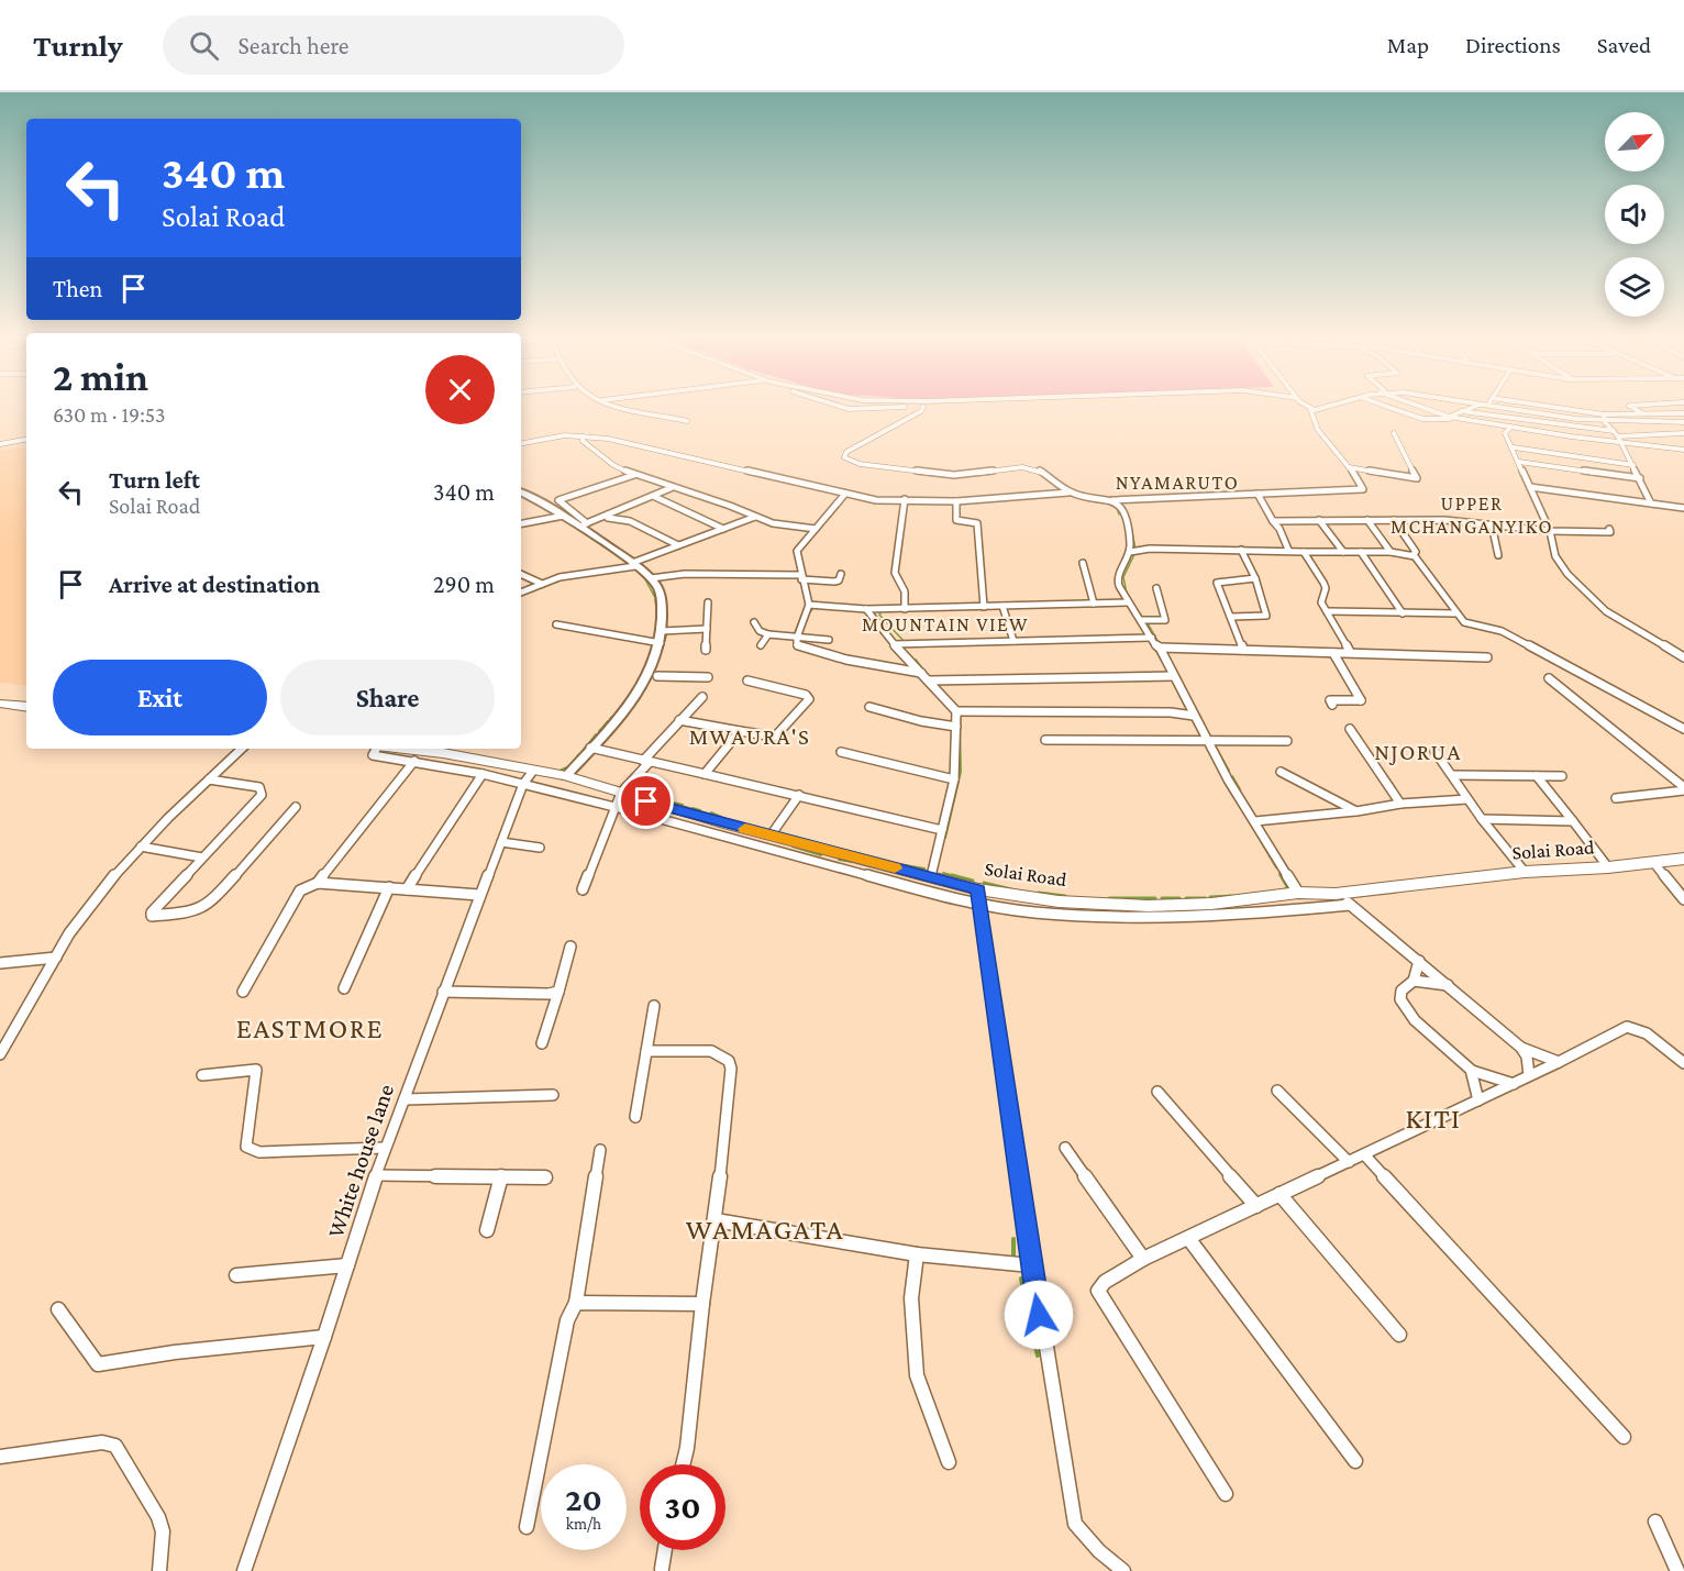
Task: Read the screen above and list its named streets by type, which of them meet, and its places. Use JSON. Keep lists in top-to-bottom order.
{
  "streets": {
    "highway": ["Solai Road"],
    "street": ["White house lane"]
  },
  "crossings": [
    ["Solai Road", "White house lane"]
  ],
  "districts": [
    "NYAMARUTO",
    "UPPER MCHANGANYIKO",
    "MOUNTAIN VIEW",
    "MWAURA'S",
    "NJORUA",
    "EASTMORE",
    "KITI",
    "WAMAGATA"
  ],
  "north": "top right",
  "page": {
    "header": "Turnly",
    "search": "Search here",
    "nav": ["Map", "Directions", "Saved"],
    "turn": ["340 m", "Solai Road"],
    "then": "Then",
    "heading": ["2 min", "630 m · 19:53"],
    "list": [
      {
        "name": "Turn left",
        "note": "Solai Road",
        "value": "340 m"
      },
      {
        "name": "Arrive at destination",
        "value": "290 m"
      }
    ],
    "buttons": ["Exit", "Share"],
    "speed": "20 km/h",
    "limit": "30"
  }
}
